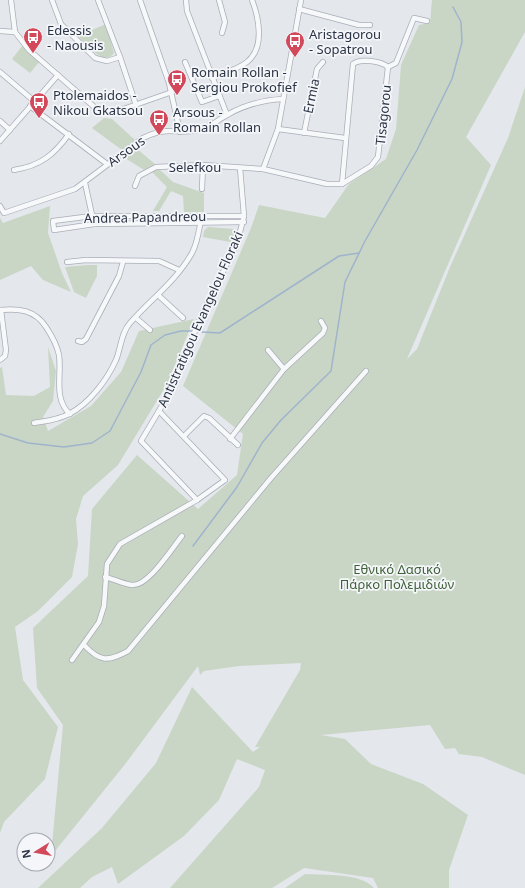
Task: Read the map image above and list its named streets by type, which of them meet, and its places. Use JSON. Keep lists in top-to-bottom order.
{
  "streets": {
    "street": [
      "Ermia",
      "Tisagorou",
      "Arsous",
      "Selefkou",
      "Andrea Papandreou",
      "Antistratigou Evangelou Floraki"
    ]
  },
  "crossings": [
    ["Selefkou", "Antistratigou Evangelou Floraki"],
    ["Andrea Papandreou", "Antistratigou Evangelou Floraki"]
  ],
  "parks": ["Εθνικό Δασικό Πάρκο Πολεμιδιών"],
  "places": {
    "bus stop": [
      "Edessis - Naousis",
      "Aristagorou - Sopatrou",
      "Romain Rollan - Sergiou Prokofief",
      "Ptolemaidos - Nikou Gkatsou",
      "Arsous - Romain Rollan"
    ]
  },
  "north": "left"
}
